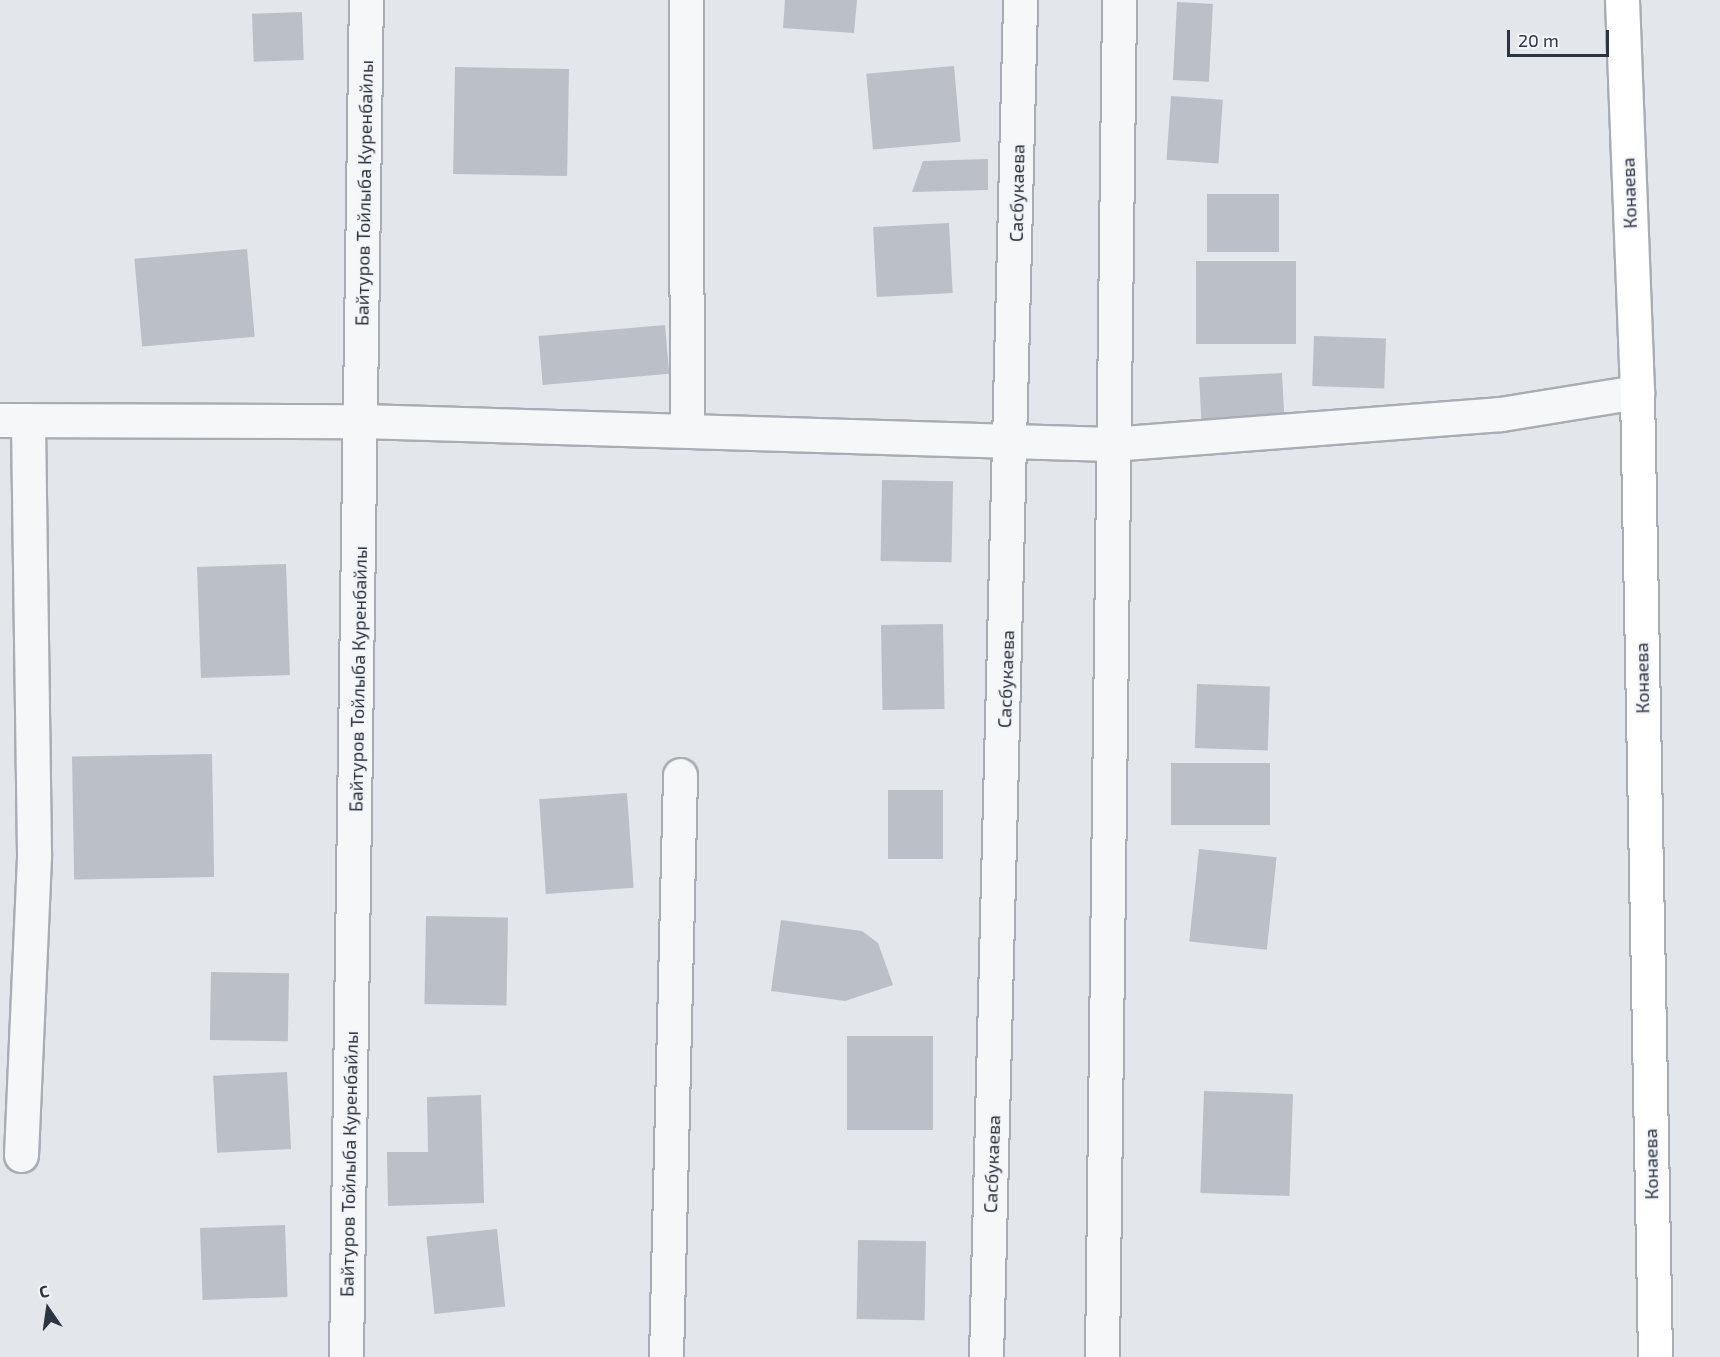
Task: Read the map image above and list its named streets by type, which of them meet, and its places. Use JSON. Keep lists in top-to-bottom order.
{
  "streets": {
    "main road": ["Конаева"],
    "street": ["Байтуров Тойлыба Куренбайлы", "Сасбукаева"]
  },
  "scale_bar": "20 m",
  "north": "top"
}
